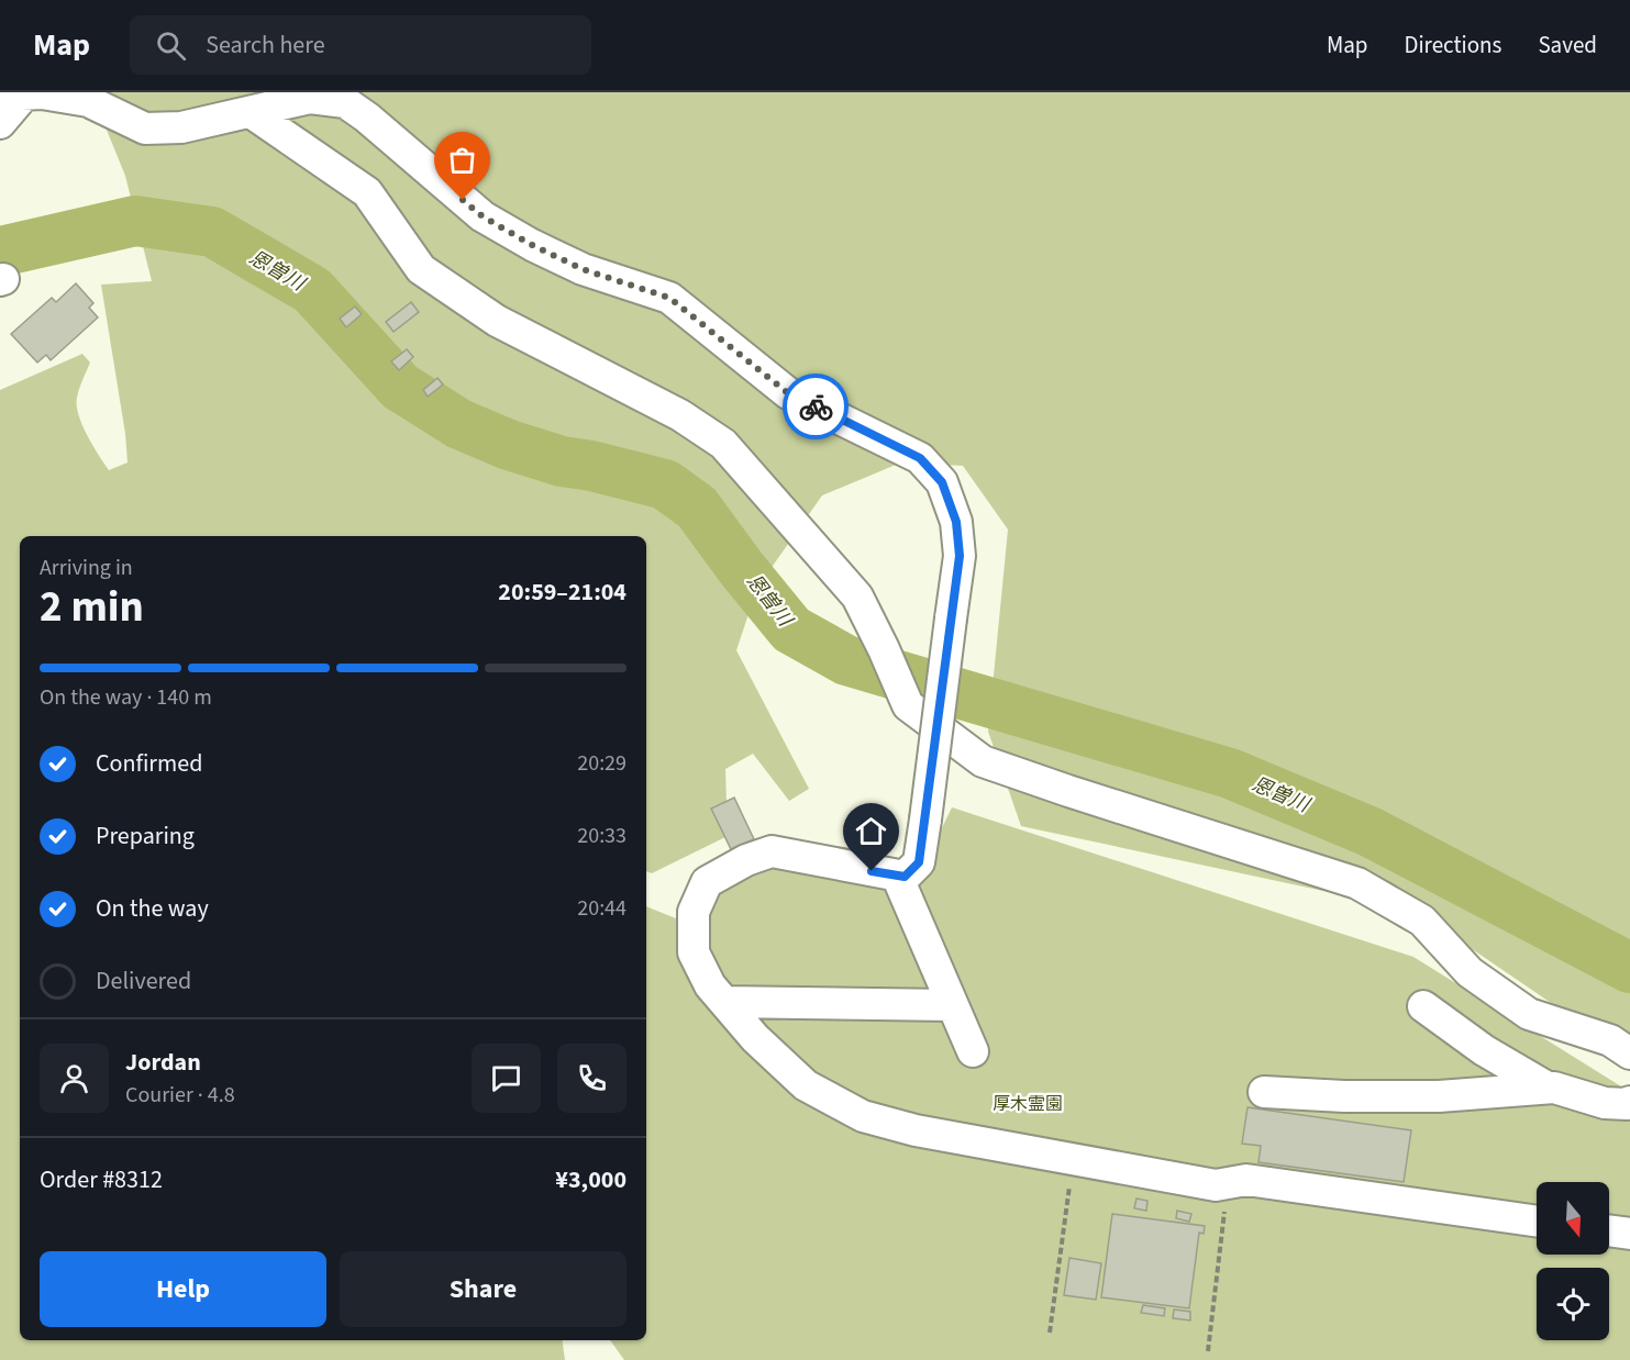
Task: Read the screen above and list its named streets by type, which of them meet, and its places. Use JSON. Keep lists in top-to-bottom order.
{
  "water": ["恩曽川"],
  "parks": ["厚木霊園"],
  "north": "bottom",
  "page": {
    "header": "Map",
    "search": "Search here",
    "nav": ["Map", "Directions", "Saved"],
    "heading": ["2 min", "Arriving in", "20:59–21:04"],
    "panel": [
      "Jordan",
      "Courier · 4.8",
      "Order #8312",
      "¥3,000"
    ],
    "bar": "On the way · 140 m",
    "list": [
      ["Confirmed", "20:29"],
      ["Preparing", "20:33"],
      ["On the way", "20:44"],
      "Delivered"
    ],
    "buttons": ["Help", "Share"]
  }
}
